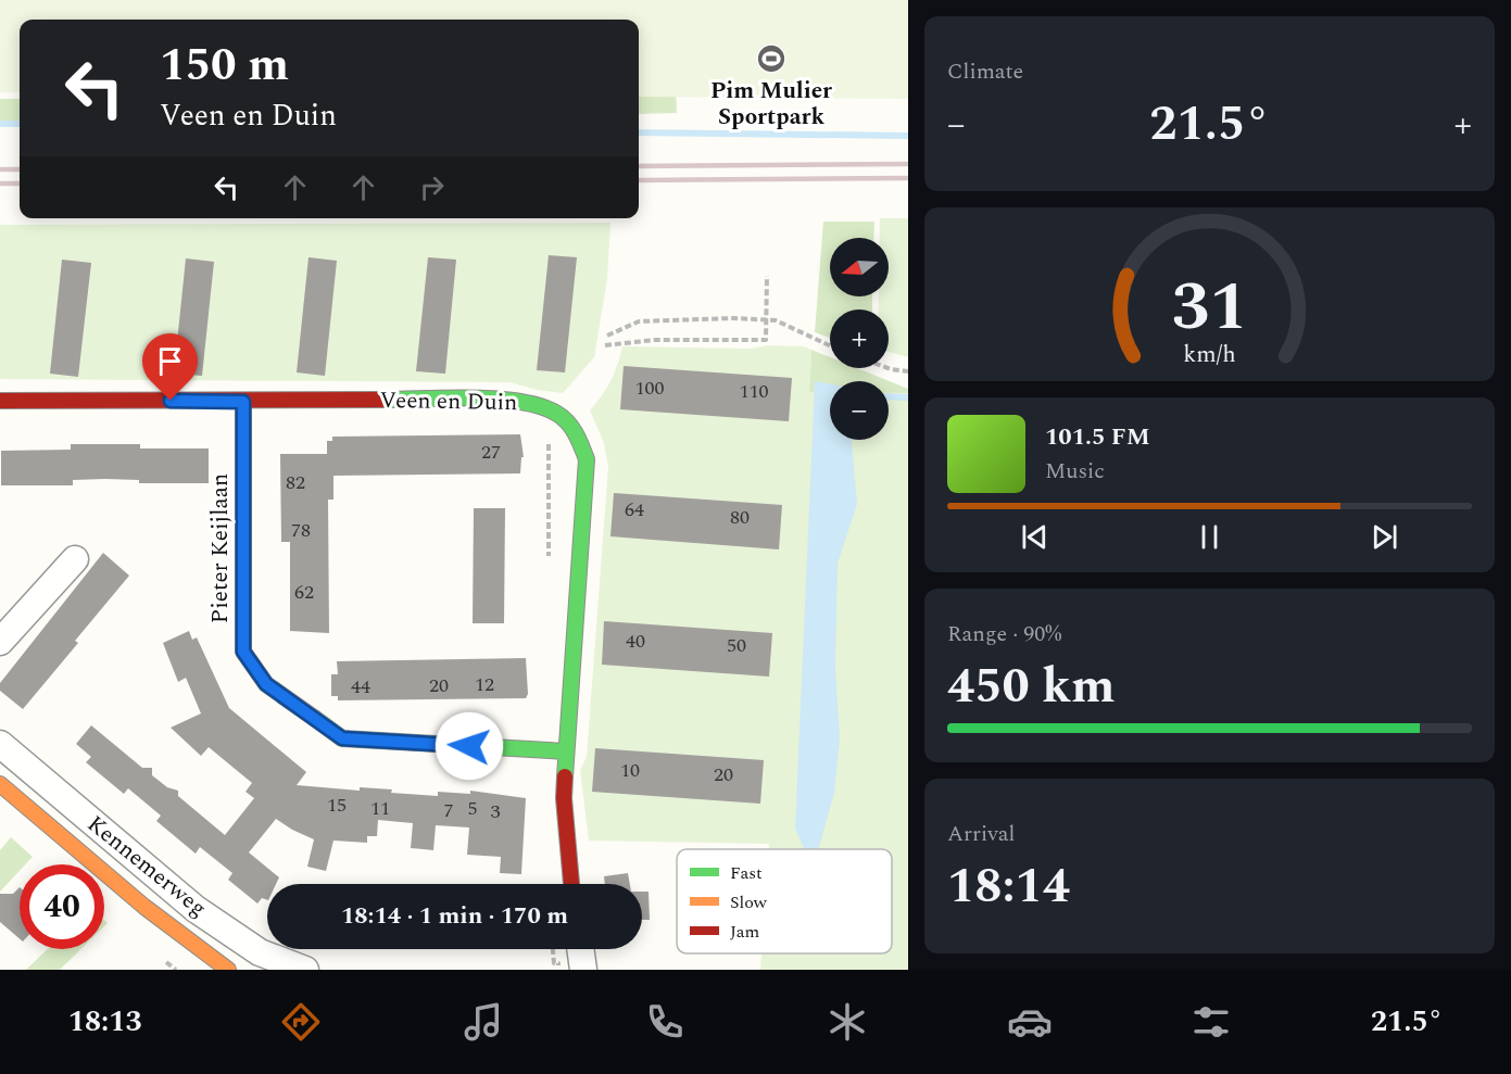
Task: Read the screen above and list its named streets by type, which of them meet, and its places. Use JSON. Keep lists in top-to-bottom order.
{
  "streets": {
    "street": ["Veen en Duin", "Pieter Keijlaan", "Kennemerweg"]
  },
  "crossings": [
    ["Veen en Duin", "Pieter Keijlaan"]
  ],
  "places": {
    "sports": ["Pim Mulier Sportpark"]
  },
  "house_numbers": [
    "100",
    "110",
    "27",
    "82",
    "64",
    "80",
    "78",
    "62",
    "40",
    "50",
    "12",
    "20",
    "44",
    "10",
    "20",
    "15",
    "11",
    "5",
    "7",
    "3"
  ],
  "legend": ["Fast", "Slow", "Jam"],
  "north": "left",
  "page": {
    "tile": [
      "Climate",
      ["Range · 90%", "450 km"],
      ["Arrival", "18:14"]
    ],
    "turn": ["150 m", "Veen en Duin"],
    "heat": ["−", "21.5°", "+"],
    "map_buttons": ["+", "−"],
    "song": ["101.5 FM", "Music"],
    "limit": "40",
    "trip": "18:14 · 1 min · 170 m",
    "tabs": ["18:13", "21.5°"],
    "gauge": ["31", "km/h"]
  }
}
